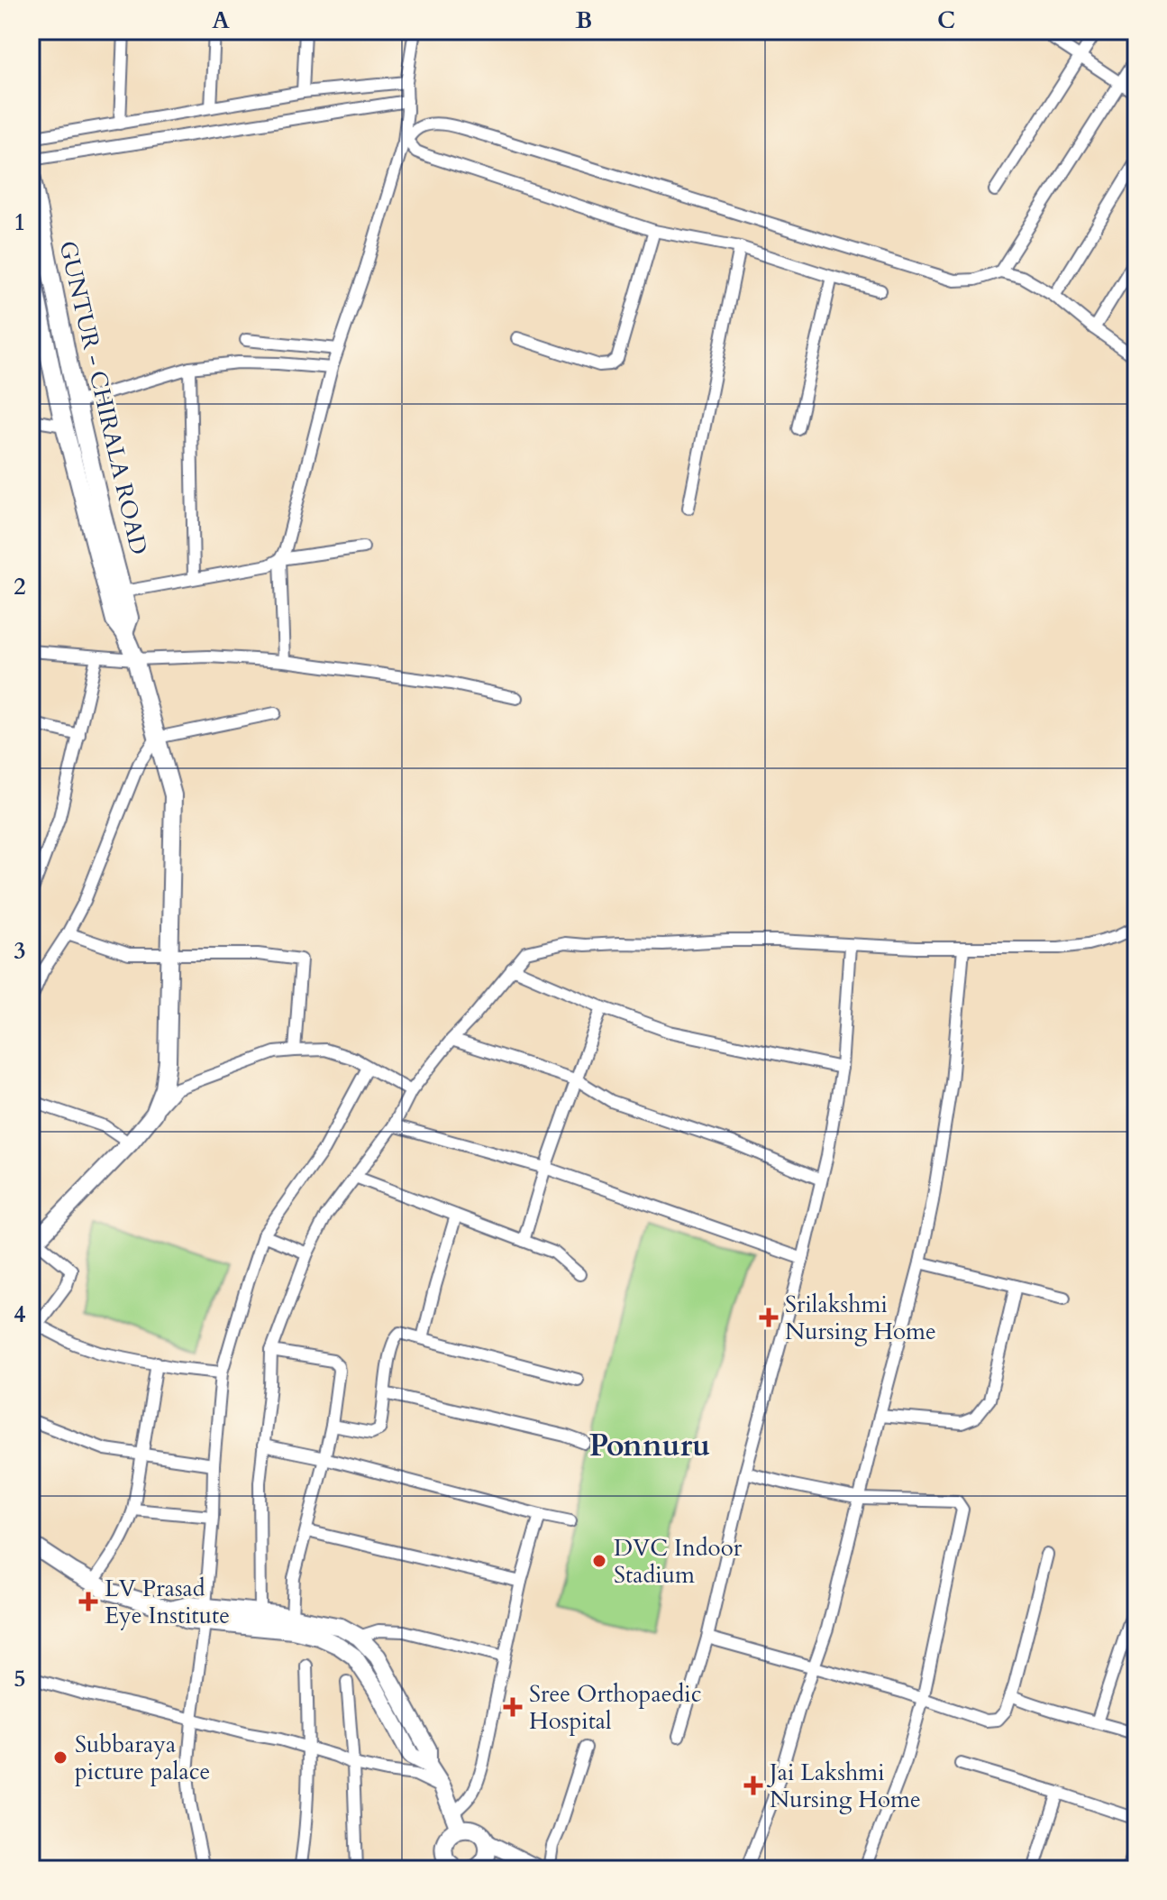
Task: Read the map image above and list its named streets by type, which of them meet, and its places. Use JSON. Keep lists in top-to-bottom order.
{
  "streets": {
    "main road": ["GUNTUR - CHIRALA ROAD"]
  },
  "districts": ["Ponnuru"],
  "places": {
    "health": [
      "Srilakshmi Nursing Home",
      "LV Prasad Eye Institute",
      "Sree Orthopaedic Hospital",
      "Jai Lakshmi Nursing Home"
    ],
    "other": ["DVC Indoor Stadium", "Subbaraya picture palace"]
  },
  "grid": {
    "columns": ["A", "B", "C"],
    "rows": [
      "1",
      "2",
      "3",
      "4",
      "5"
    ]
  }
}
